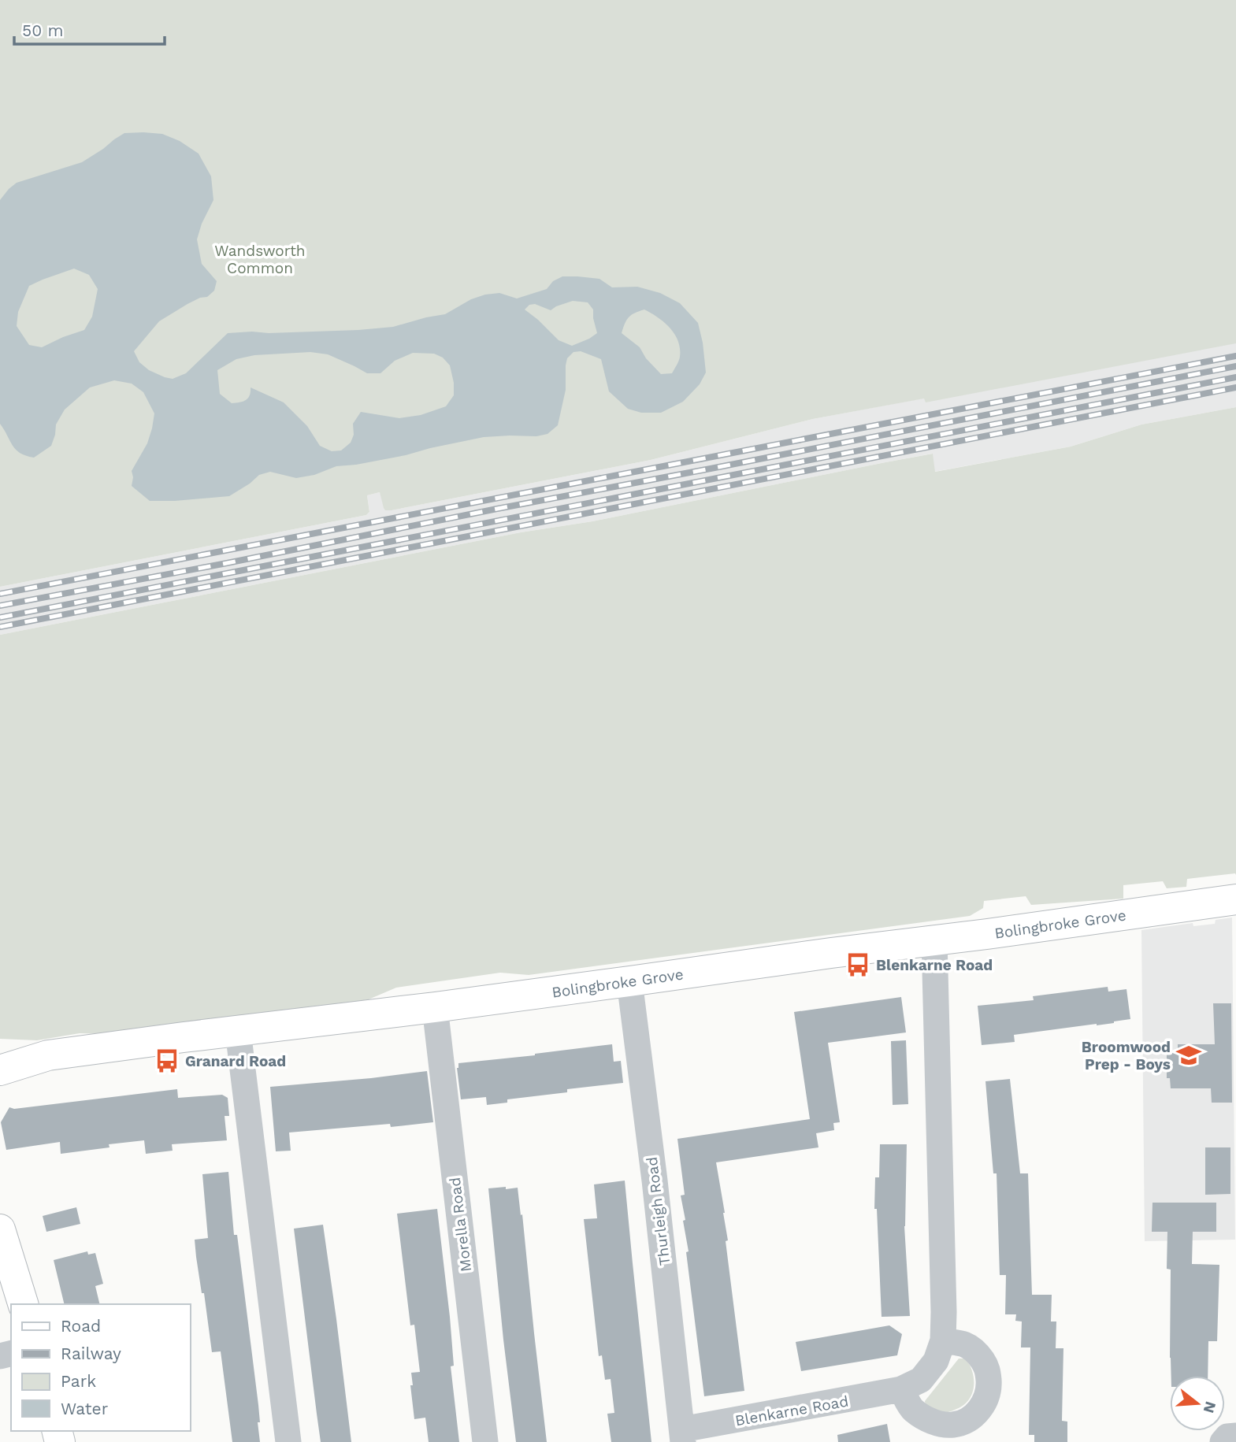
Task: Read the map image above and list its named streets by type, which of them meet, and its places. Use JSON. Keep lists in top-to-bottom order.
{
  "streets": {
    "main road": ["Bolingbroke Grove"],
    "street": ["Thurleigh Road", "Morella Road", "Blenkarne Road"]
  },
  "crossings": [
    ["Bolingbroke Grove", "Thurleigh Road"],
    ["Bolingbroke Grove", "Morella Road"],
    ["Bolingbroke Grove", "Blenkarne Road"],
    ["Thurleigh Road", "Blenkarne Road"]
  ],
  "parks": ["Wandsworth Common"],
  "places": {
    "bus stop": ["Blenkarne Road", "Granard Road"],
    "school or university": ["Broomwood Prep - Boys"]
  },
  "legend": [
    "Road",
    "Railway",
    "Park",
    "Water"
  ],
  "scale_bar": "50 m",
  "north": "right"
}
